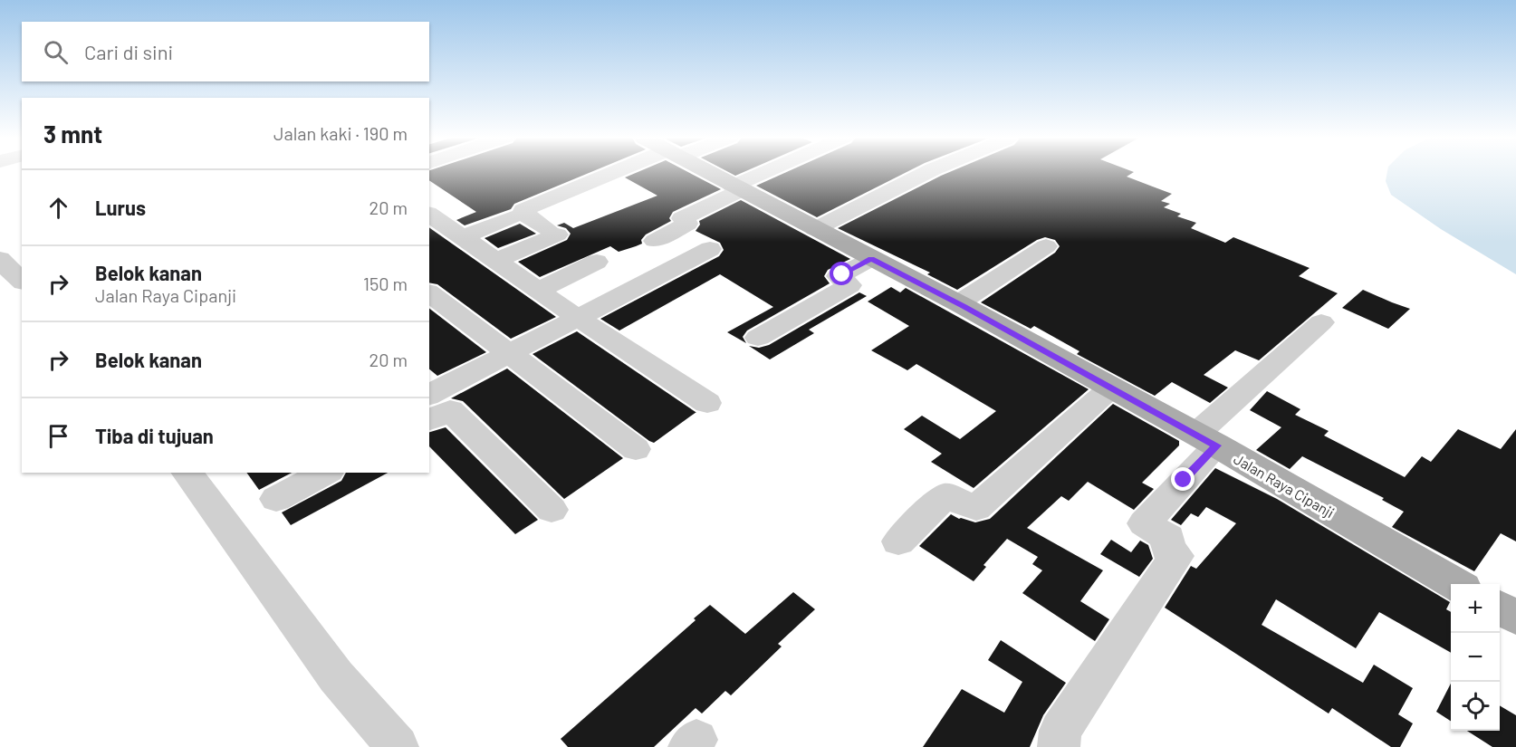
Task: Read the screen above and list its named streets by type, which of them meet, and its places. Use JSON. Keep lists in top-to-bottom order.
{
  "streets": {
    "main road": ["Jalan Raya Cipanji"]
  },
  "page": {
    "search": "Cari di sini",
    "heading": ["3 mnt", "Jalan kaki · 190 m"],
    "list": [
      ["Lurus", "20 m"],
      ["Belok kanan", "Jalan Raya Cipanji", "150 m"],
      ["Belok kanan", "20 m"],
      "Tiba di tujuan"
    ],
    "map_buttons": ["+", "−"]
  }
}
